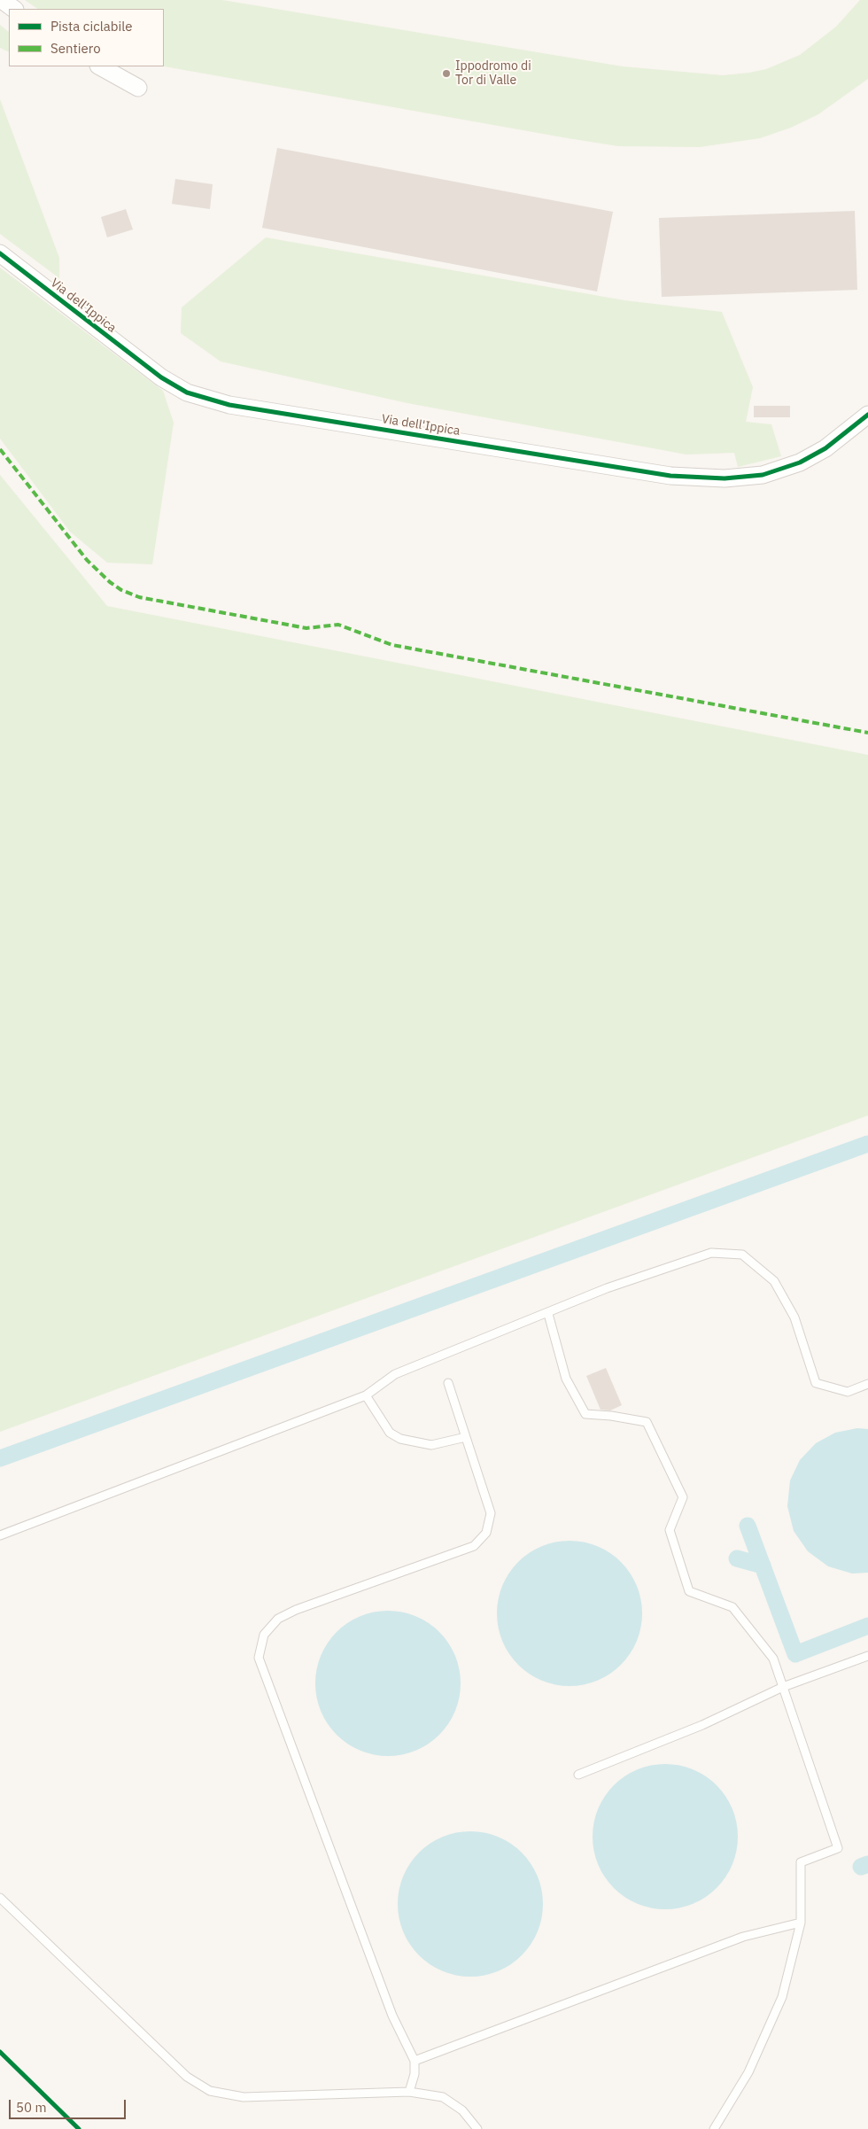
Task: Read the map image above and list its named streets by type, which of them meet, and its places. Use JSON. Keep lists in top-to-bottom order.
{
  "streets": {
    "street": ["Via dell'Ippica"]
  },
  "places": ["Ippodromo di Tor di Valle"],
  "legend": ["Pista ciclabile", "Sentiero"],
  "scale_bar": "50 m"
}
